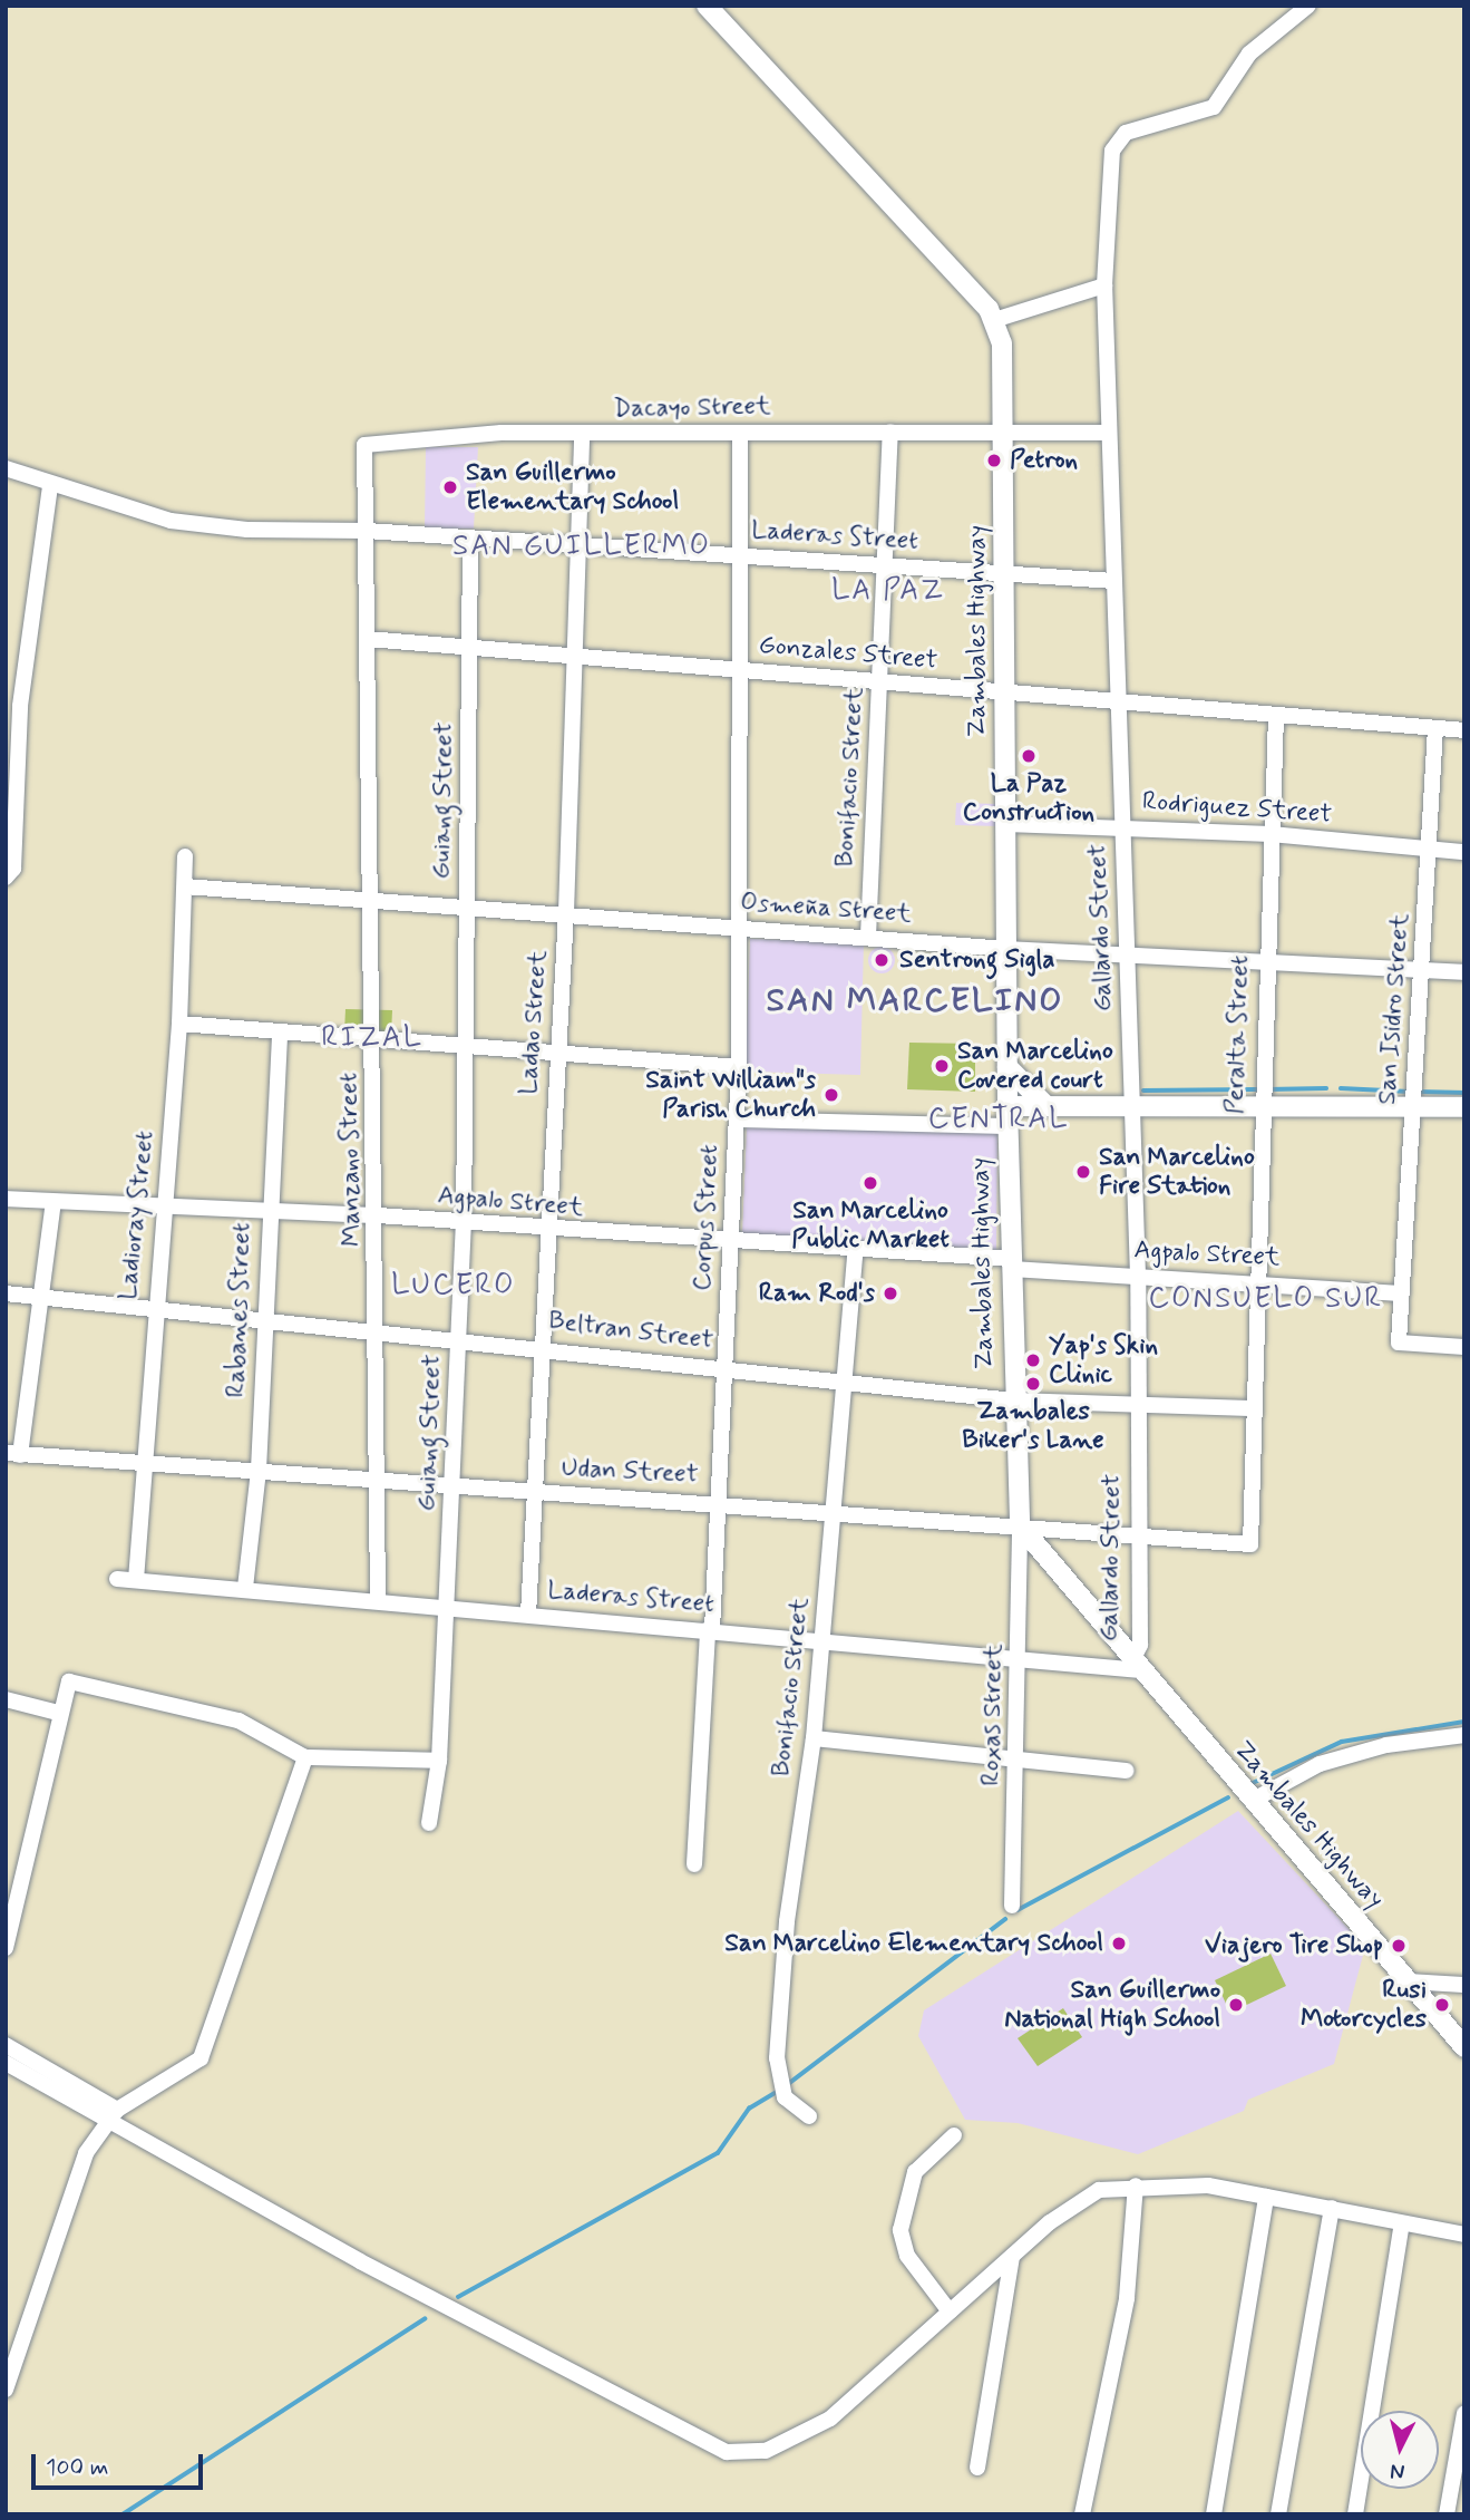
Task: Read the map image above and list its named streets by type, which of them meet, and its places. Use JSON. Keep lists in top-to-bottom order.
{
  "streets": {
    "main road": ["Zambales Highway"],
    "street": [
      "Dacayo Street",
      "Laderas Street",
      "Gonzales Street",
      "Bonifacio Street",
      "Guiang Street",
      "Rodriguez Street",
      "Osmeña Street",
      "Gallardo Street",
      "San Isidro Street",
      "Ladao Street",
      "Peralta Street",
      "Manzano Street",
      "Agpalo Street",
      "Ladioray Street",
      "Corpus Street",
      "Rabanes Street",
      "Beltran Street",
      "Udan Street",
      "Roxas Street"
    ]
  },
  "crossings": [
    ["Dacayo Street", "Laderas Street"],
    ["Dacayo Street", "Zambales Highway"],
    ["Dacayo Street", "Bonifacio Street"],
    ["Dacayo Street", "Gallardo Street"],
    ["Dacayo Street", "Ladao Street"],
    ["Dacayo Street", "Manzano Street"],
    ["Dacayo Street", "Corpus Street"],
    ["Laderas Street", "Zambales Highway"],
    ["Laderas Street", "Bonifacio Street"],
    ["Laderas Street", "Guiang Street"],
    ["Laderas Street", "Gallardo Street"],
    ["Laderas Street", "Ladao Street"],
    ["Laderas Street", "Manzano Street"],
    ["Laderas Street", "Ladioray Street"],
    ["Laderas Street", "Corpus Street"],
    ["Laderas Street", "Rabanes Street"],
    ["Laderas Street", "Roxas Street"],
    ["Zambales Highway", "Gonzales Street"],
    ["Zambales Highway", "Rodriguez Street"],
    ["Zambales Highway", "Osmeña Street"],
    ["Zambales Highway", "Gallardo Street"],
    ["Zambales Highway", "Agpalo Street"],
    ["Zambales Highway", "Beltran Street"],
    ["Zambales Highway", "Udan Street"],
    ["Zambales Highway", "Roxas Street"],
    ["Gonzales Street", "Bonifacio Street"],
    ["Gonzales Street", "Guiang Street"],
    ["Gonzales Street", "Gallardo Street"],
    ["Gonzales Street", "San Isidro Street"],
    ["Gonzales Street", "Ladao Street"],
    ["Gonzales Street", "Peralta Street"],
    ["Gonzales Street", "Manzano Street"],
    ["Gonzales Street", "Corpus Street"],
    ["Bonifacio Street", "Osmeña Street"],
    ["Bonifacio Street", "Agpalo Street"],
    ["Bonifacio Street", "Beltran Street"],
    ["Bonifacio Street", "Udan Street"],
    ["Guiang Street", "Osmeña Street"],
    ["Guiang Street", "Agpalo Street"],
    ["Guiang Street", "Beltran Street"],
    ["Guiang Street", "Udan Street"],
    ["Rodriguez Street", "Gallardo Street"],
    ["Rodriguez Street", "San Isidro Street"],
    ["Rodriguez Street", "Peralta Street"],
    ["Osmeña Street", "Gallardo Street"],
    ["Osmeña Street", "San Isidro Street"],
    ["Osmeña Street", "Ladao Street"],
    ["Osmeña Street", "Peralta Street"],
    ["Osmeña Street", "Manzano Street"],
    ["Osmeña Street", "Ladioray Street"],
    ["Osmeña Street", "Corpus Street"],
    ["Gallardo Street", "Agpalo Street"],
    ["Gallardo Street", "Beltran Street"],
    ["Gallardo Street", "Udan Street"],
    ["San Isidro Street", "Agpalo Street"],
    ["Ladao Street", "Agpalo Street"],
    ["Ladao Street", "Beltran Street"],
    ["Ladao Street", "Udan Street"],
    ["Peralta Street", "Agpalo Street"],
    ["Peralta Street", "Beltran Street"],
    ["Peralta Street", "Udan Street"],
    ["Manzano Street", "Agpalo Street"],
    ["Manzano Street", "Beltran Street"],
    ["Manzano Street", "Udan Street"],
    ["Agpalo Street", "Ladioray Street"],
    ["Agpalo Street", "Corpus Street"],
    ["Agpalo Street", "Rabanes Street"],
    ["Ladioray Street", "Beltran Street"],
    ["Ladioray Street", "Udan Street"],
    ["Corpus Street", "Beltran Street"],
    ["Corpus Street", "Udan Street"],
    ["Rabanes Street", "Beltran Street"],
    ["Rabanes Street", "Udan Street"],
    ["Udan Street", "Roxas Street"]
  ],
  "districts": [
    "SAN GUILLERMO",
    "LA PAZ",
    "SAN MARCELINO",
    "RIZAL",
    "CENTRAL",
    "LUCERO",
    "CONSUELO SUR"
  ],
  "places": [
    "Petron",
    "San Guillermo Elementary School",
    "La Paz Construction",
    "Sentrong Sigla",
    "San Marcelino Covered court",
    "Saint William\"s Parish Church",
    "San Marcelino Fire Station",
    "San Marcelino Public Market",
    "Ram Rod's",
    "Yap's Skin Clinic",
    "Zambales Biker's Lane",
    "San Marcelino Elementary School",
    "Viajero Tire Shop",
    "San Guillermo National High School",
    "Rusi Motorcycles"
  ],
  "scale_bar": "100 m",
  "north": "bottom"
}
